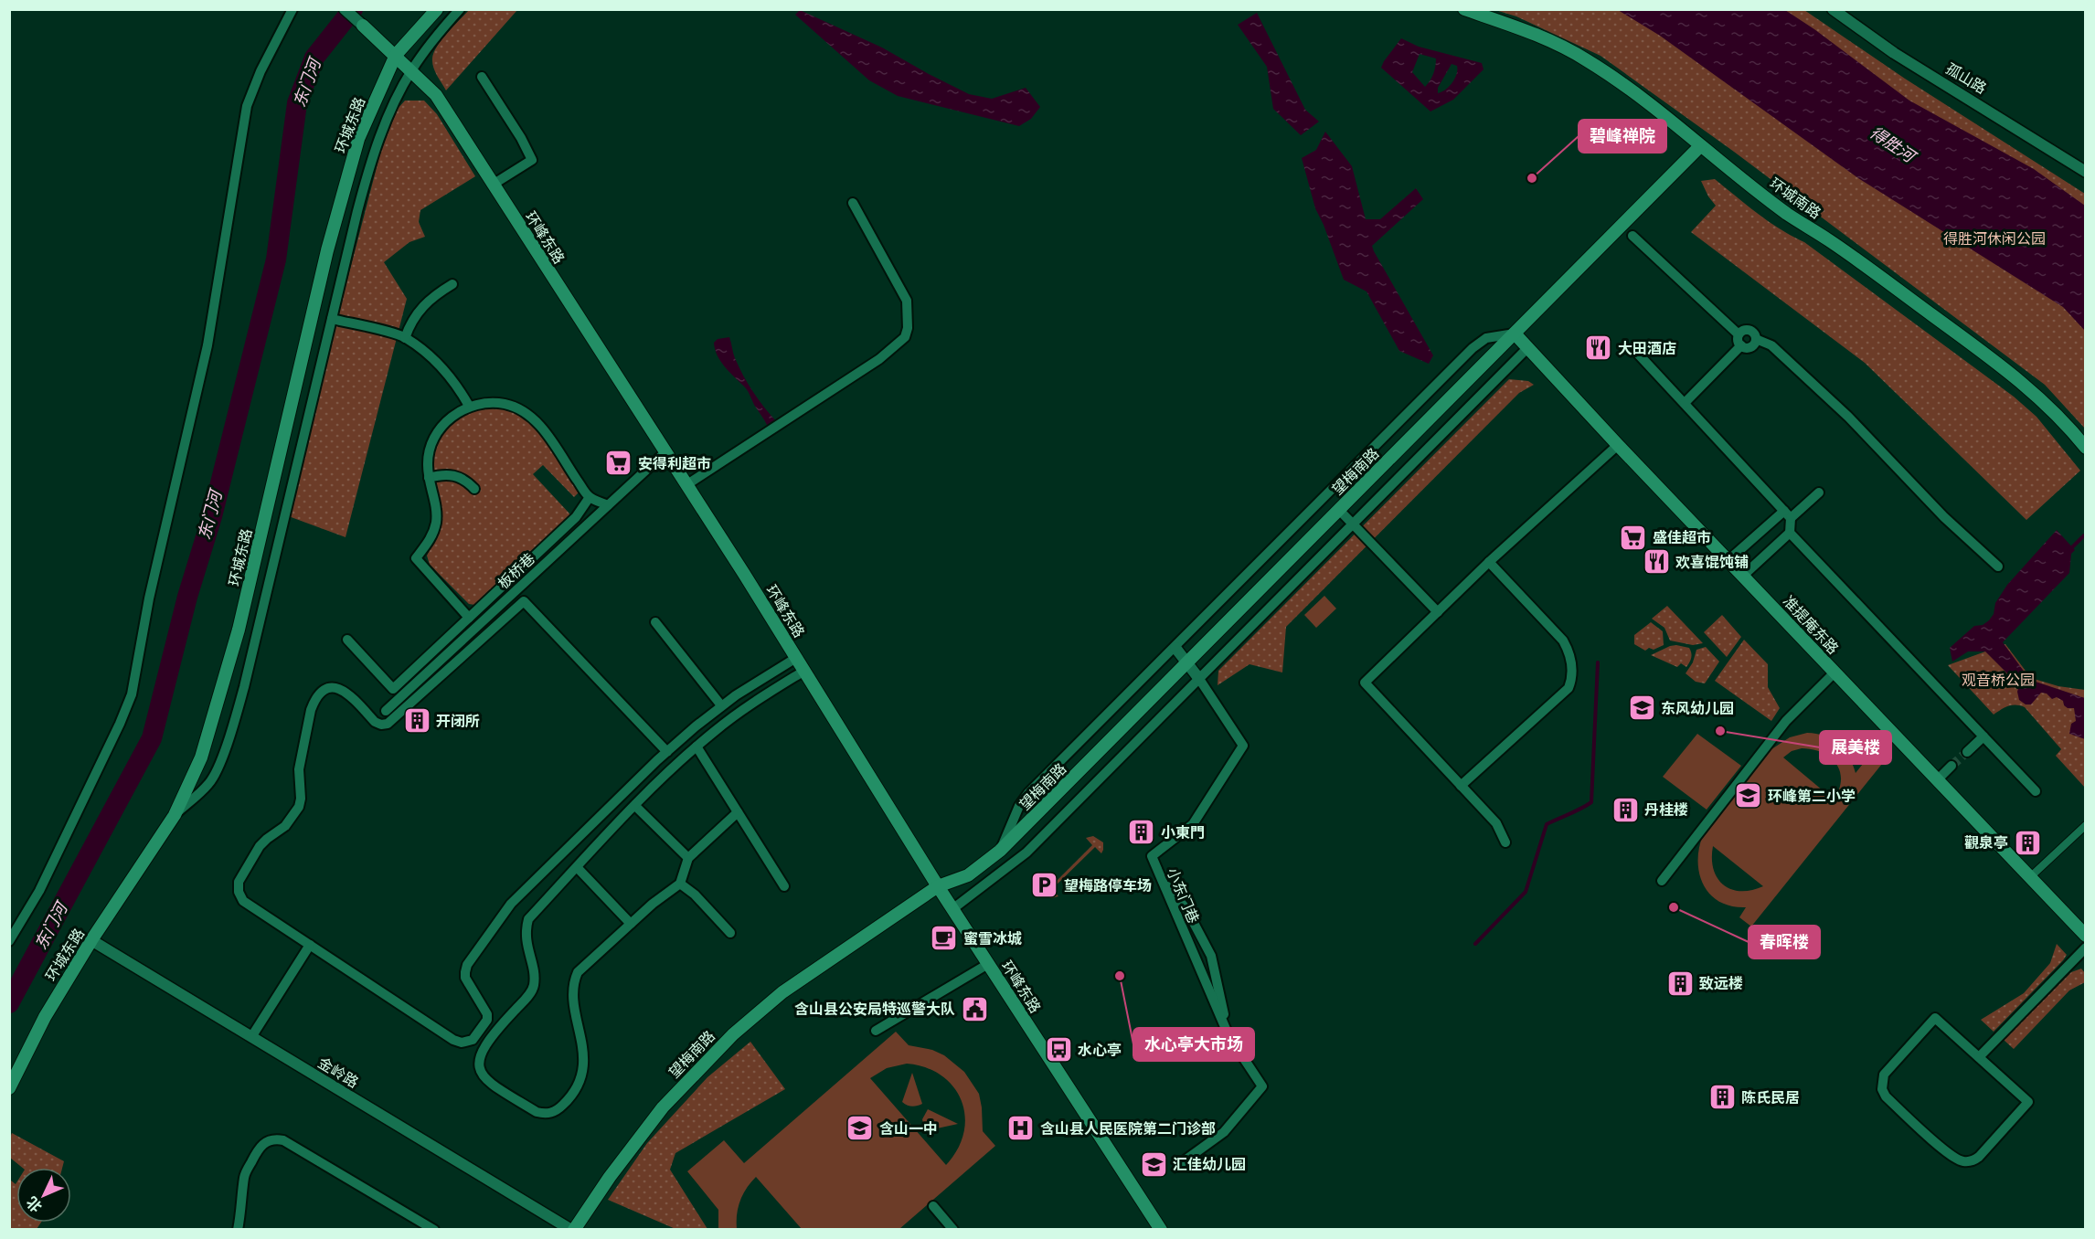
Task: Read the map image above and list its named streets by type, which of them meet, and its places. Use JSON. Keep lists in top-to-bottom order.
{
  "streets": {
    "main road": [
      "环城东路",
      "环城南路",
      "环峰东路",
      "望梅南路",
      "准提庵东路"
    ],
    "street": [
      "孤山路",
      "板桥巷",
      "小东门巷",
      "金岭路"
    ]
  },
  "crossings": [
    ["环城东路", "环峰东路"],
    ["环城东路", "金岭路"],
    ["环城南路", "望梅南路"],
    ["环峰东路", "望梅南路"],
    ["环峰东路", "板桥巷"],
    ["望梅南路", "准提庵东路"],
    ["望梅南路", "金岭路"]
  ],
  "water": ["东门河", "得胜河"],
  "parks": ["得胜河休闲公园", "观音桥公园"],
  "places": {
    "other": [
      "碧峰禅院",
      "展美楼",
      "春晖楼",
      "水心亭大市场"
    ],
    "restaurant": ["大田酒店", "欢喜馄饨铺"],
    "supermarket": ["安得利超市", "盛佳超市"],
    "school or university": [
      "东风幼儿园",
      "环峰第二小学",
      "含山一中",
      "汇佳幼儿园"
    ],
    "building": [
      "开闭所",
      "丹桂楼",
      "小東門",
      "觀泉亭",
      "致远楼",
      "陈氏民居"
    ],
    "parking": ["望梅路停车场"],
    "cafe": ["蜜雪冰城"],
    "public building": ["含山县公安局特巡警大队"],
    "bus stop": ["水心亭"],
    "hospital": ["含山县人民医院第二门诊部"]
  },
  "north": "bottom left"
}
